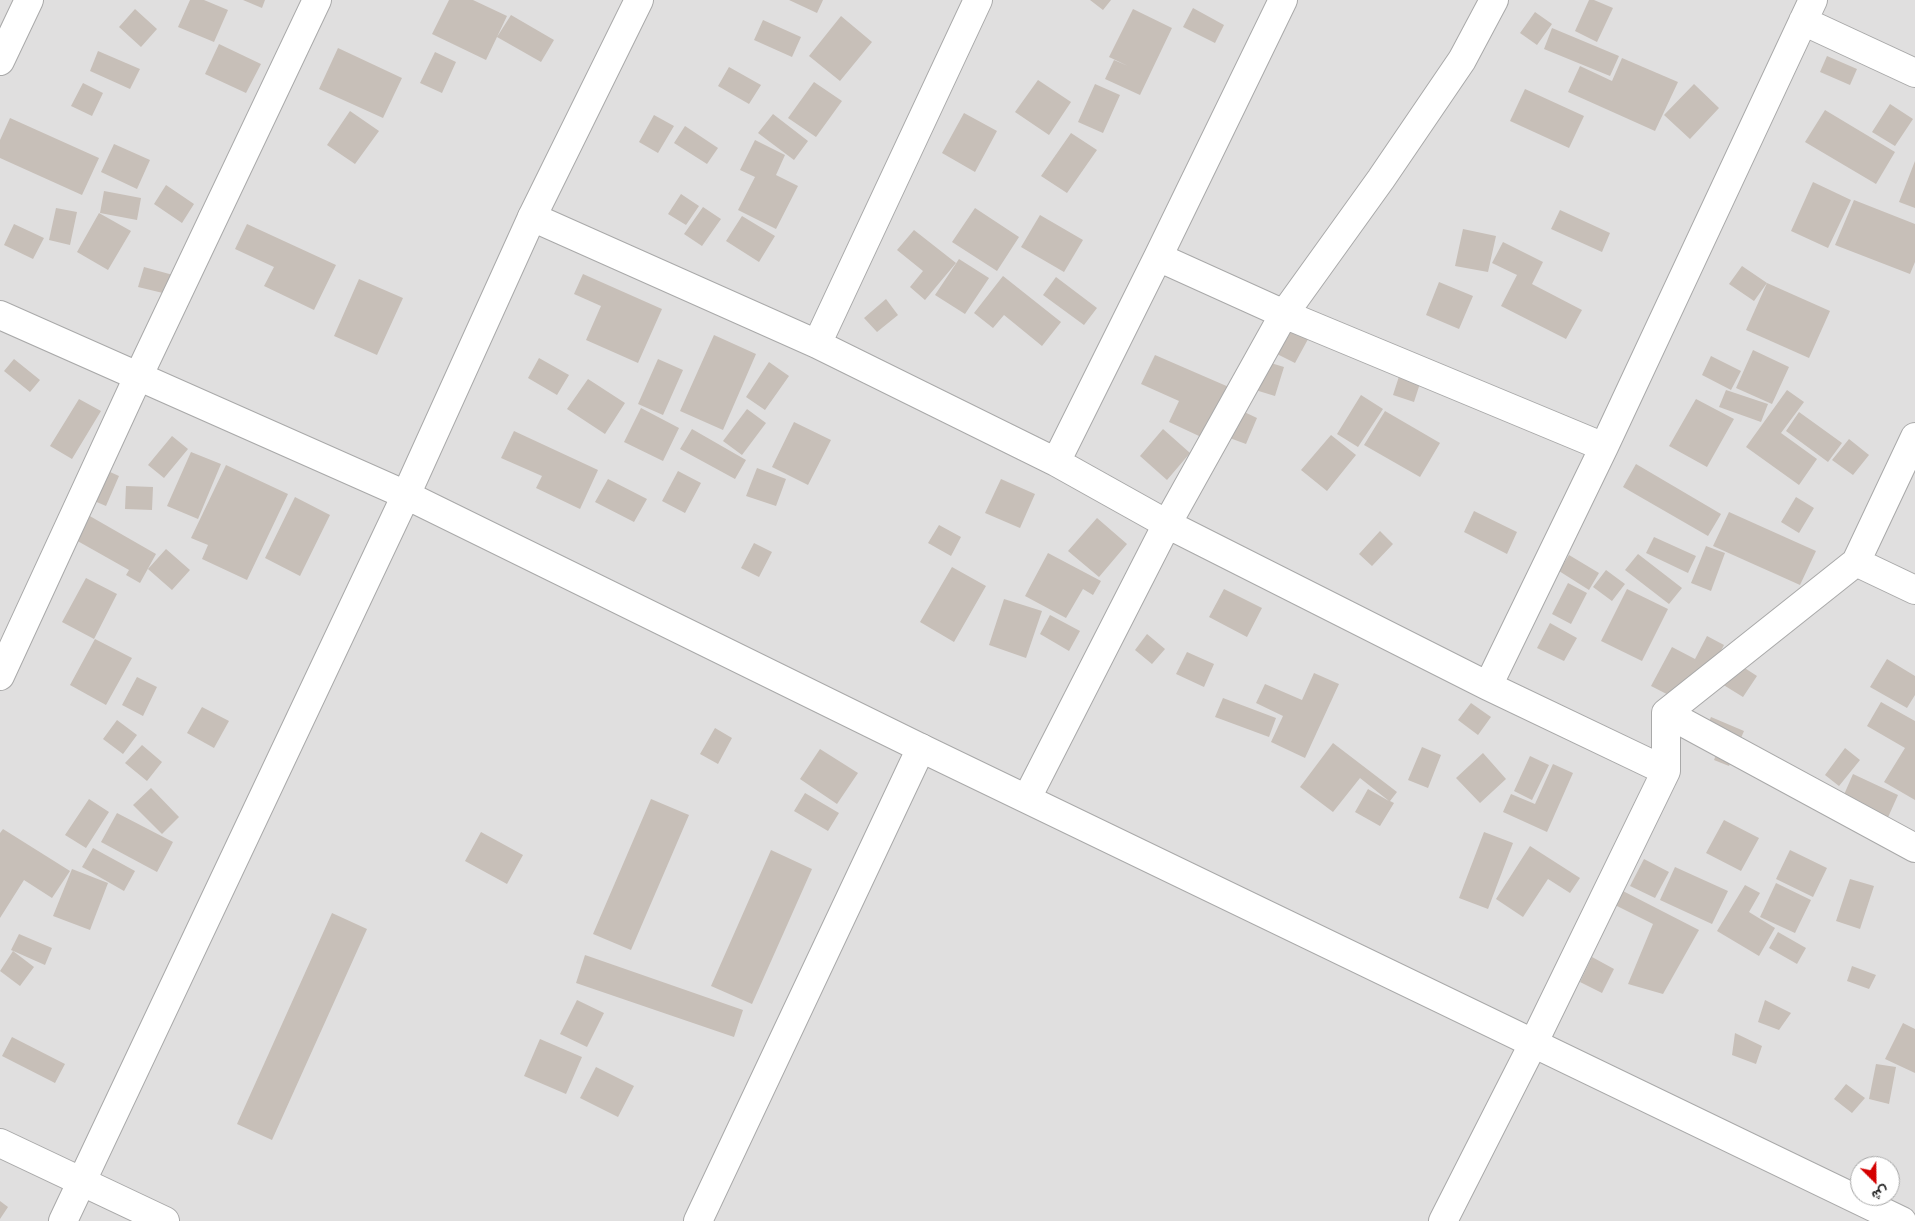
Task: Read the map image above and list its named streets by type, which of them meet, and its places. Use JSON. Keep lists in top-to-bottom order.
{
  "north": "bottom right"
}
